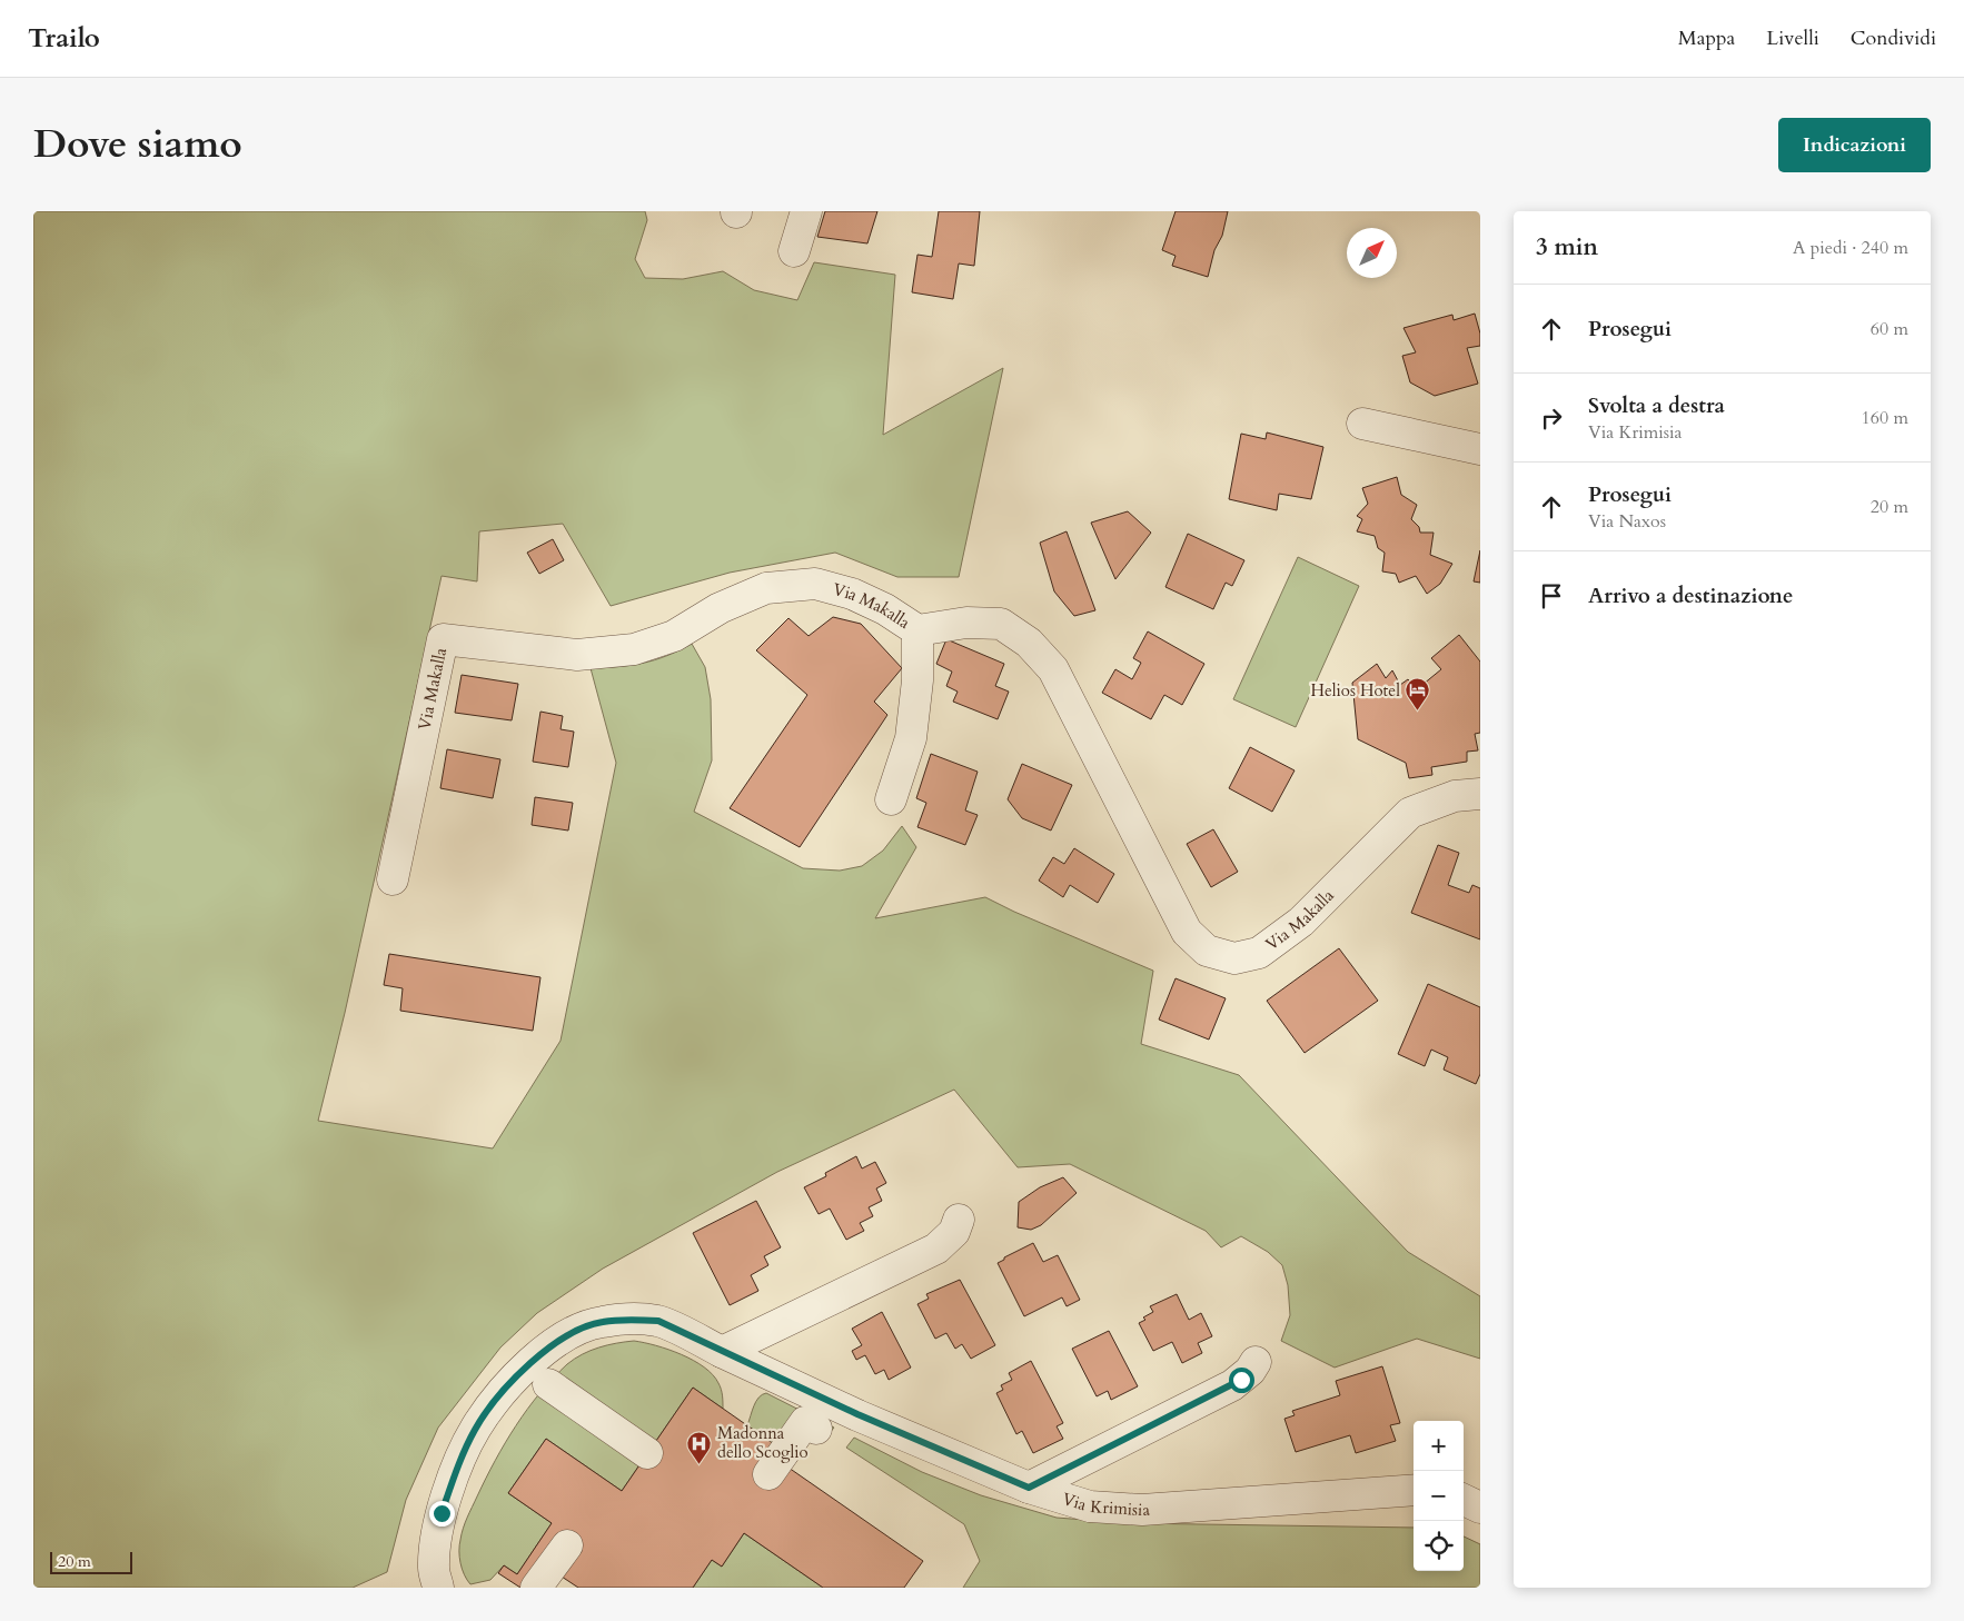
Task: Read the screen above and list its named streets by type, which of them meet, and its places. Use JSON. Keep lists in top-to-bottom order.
{
  "streets": {
    "street": ["Via Makalla", "Via Krimisia"]
  },
  "places": {
    "hotel": ["Helios Hotel"],
    "hospital": ["Madonna dello Scoglio"]
  },
  "scale_bar": "20 m",
  "north": "top right",
  "page": {
    "header": "Trailo",
    "nav": ["Mappa", "Livelli", "Condividi"],
    "title": "Dove siamo",
    "buttons": "Indicazioni",
    "heading": ["3 min", "A piedi · 240 m"],
    "list": [
      ["Prosegui", "60 m"],
      ["Svolta a destra", "Via Krimisia", "160 m"],
      ["Prosegui", "Via Naxos", "20 m"],
      "Arrivo a destinazione"
    ],
    "map_buttons": ["+", "−"],
    "scale": "20 m"
  }
}
